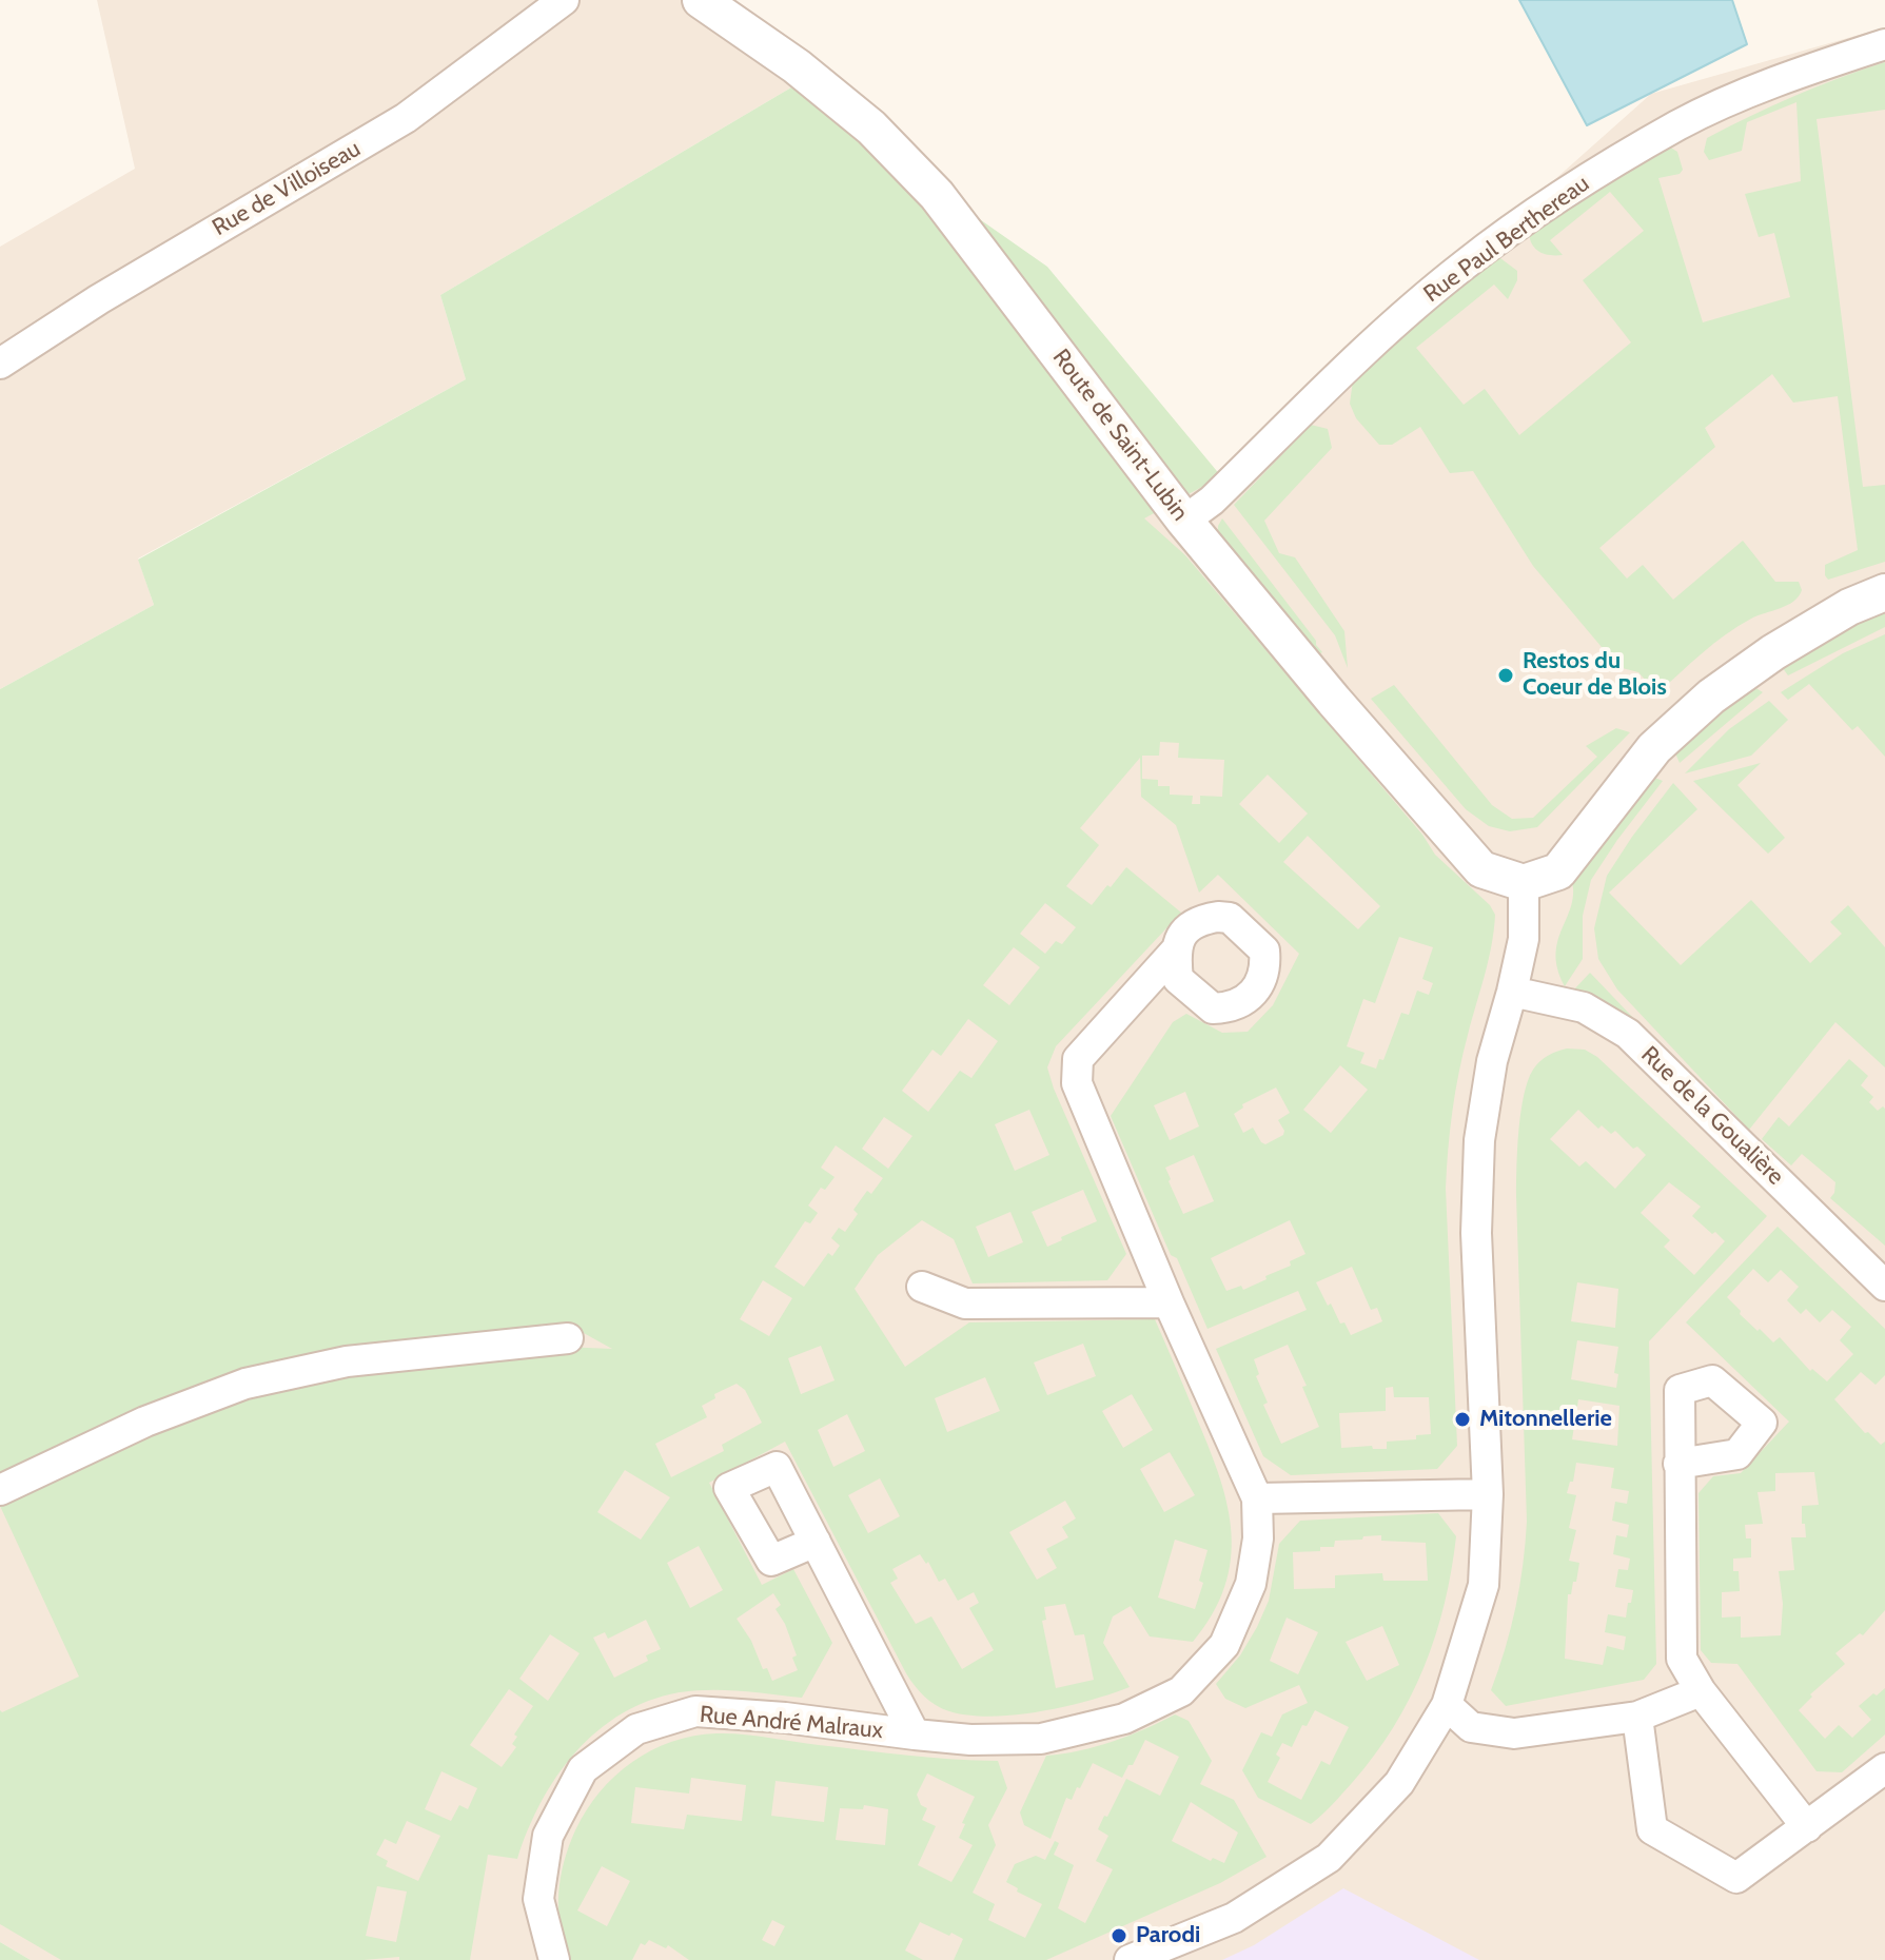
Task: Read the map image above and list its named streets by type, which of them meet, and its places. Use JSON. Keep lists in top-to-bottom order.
{
  "streets": {
    "street": [
      "Rue de Villoiseau",
      "Rue Paul Berthereau",
      "Route de Saint-Lubin",
      "Rue de la Goualière",
      "Rue André Malraux"
    ]
  },
  "crossings": [
    ["Rue Paul Berthereau", "Route de Saint-Lubin"]
  ],
  "places": ["Restos du Coeur de Blois", "Mitonnellerie", "Parodi"]
}
